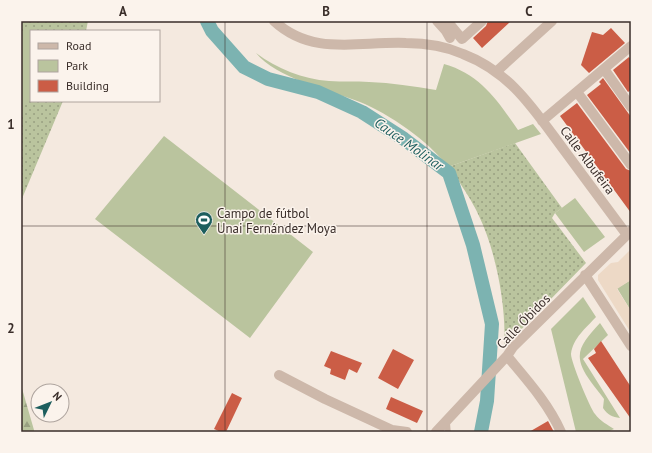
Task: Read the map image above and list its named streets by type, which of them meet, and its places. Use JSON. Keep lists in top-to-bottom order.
{
  "streets": {
    "street": ["Calle Albufeira", "Calle Óbidos"]
  },
  "crossings": [
    ["Calle Albufeira", "Calle Óbidos"]
  ],
  "water": ["Cauce Molinar"],
  "places": {
    "sports": ["Campo de fútbol Unai Fernández Moya"]
  },
  "legend": ["Road", "Park", "Building"],
  "north": "top right",
  "grid": {
    "columns": ["A", "B", "C"],
    "rows": ["1", "2"]
  }
}
